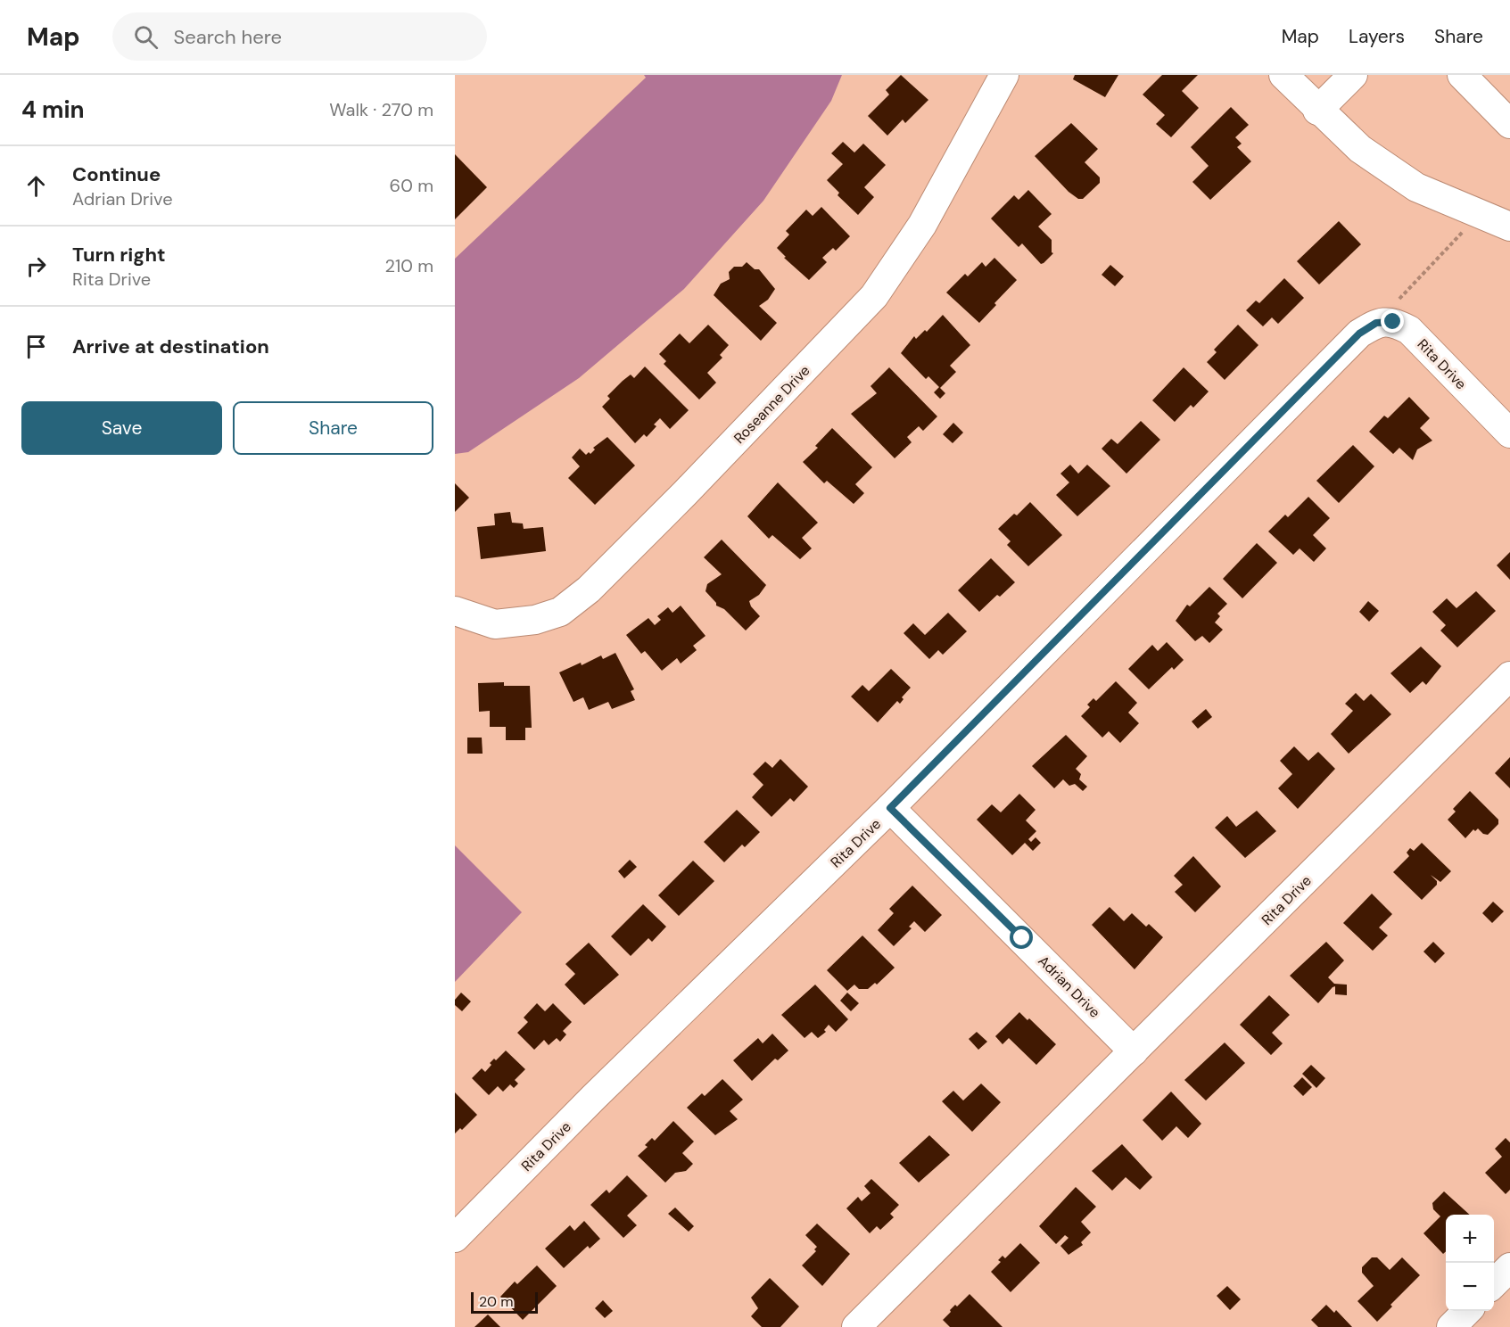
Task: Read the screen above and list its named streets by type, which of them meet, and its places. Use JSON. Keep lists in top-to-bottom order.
{
  "streets": {
    "street": ["Rita Drive", "Roseanne Drive", "Adrian Drive"]
  },
  "crossings": [
    ["Rita Drive", "Adrian Drive"]
  ],
  "scale_bar": "20 m",
  "page": {
    "header": "Map",
    "search": "Search here",
    "nav": ["Map", "Layers", "Share"],
    "heading": ["4 min", "Walk · 270 m"],
    "list": [
      ["Continue", "Adrian Drive", "60 m"],
      ["Turn right", "Rita Drive", "210 m"],
      "Arrive at destination"
    ],
    "buttons": ["Save", "Share"],
    "map_buttons": ["+", "−"],
    "scale": "20 m"
  }
}
